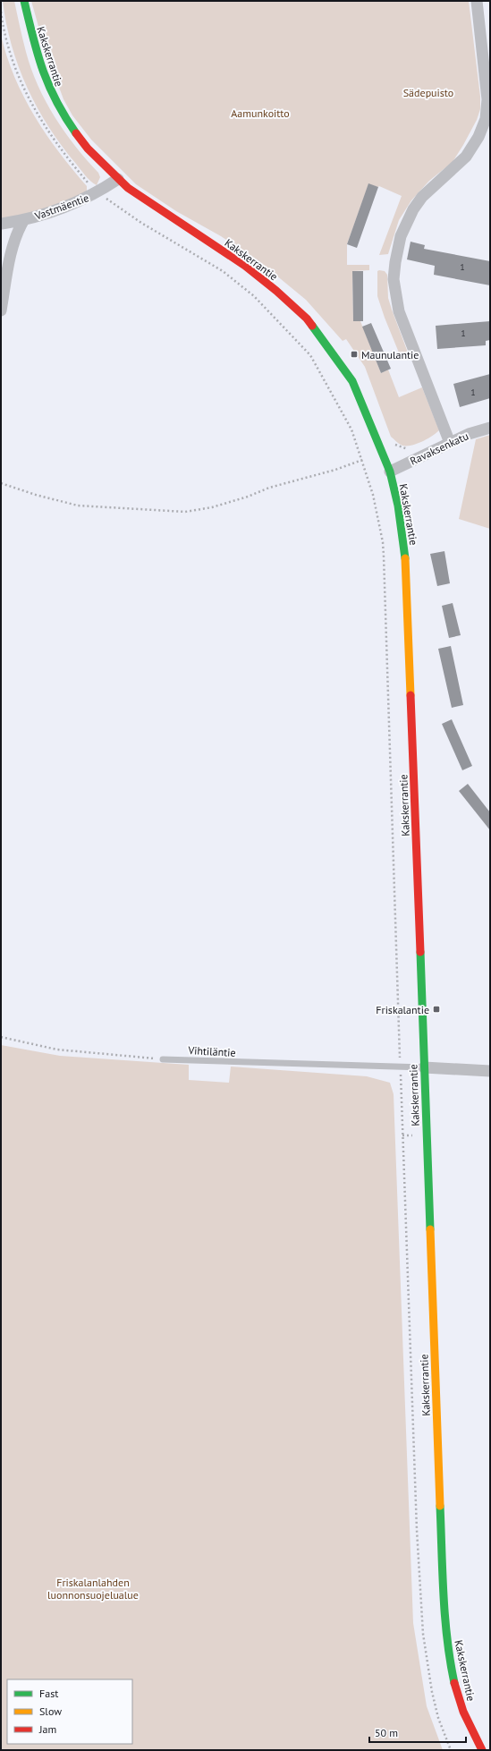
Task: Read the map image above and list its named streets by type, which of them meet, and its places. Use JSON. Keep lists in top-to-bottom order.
{
  "streets": {
    "main road": ["Kakskerrantie"],
    "street": ["Vastmäentie", "Ravaksenkatu"],
    "lane": ["Vihtiläntie"]
  },
  "crossings": [
    ["Kakskerrantie", "Vastmäentie"],
    ["Kakskerrantie", "Ravaksenkatu"],
    ["Kakskerrantie", "Vihtiläntie"]
  ],
  "parks": ["Sädepuisto", "Aamunkoitto", "Friskalanlahden luonnonsuojelualue"],
  "places": {
    "transit": ["Maunulantie", "Friskalantie"]
  },
  "house_numbers": ["1", "1", "1"],
  "legend": ["Fast", "Slow", "Jam"],
  "scale_bar": "50 m"
}
